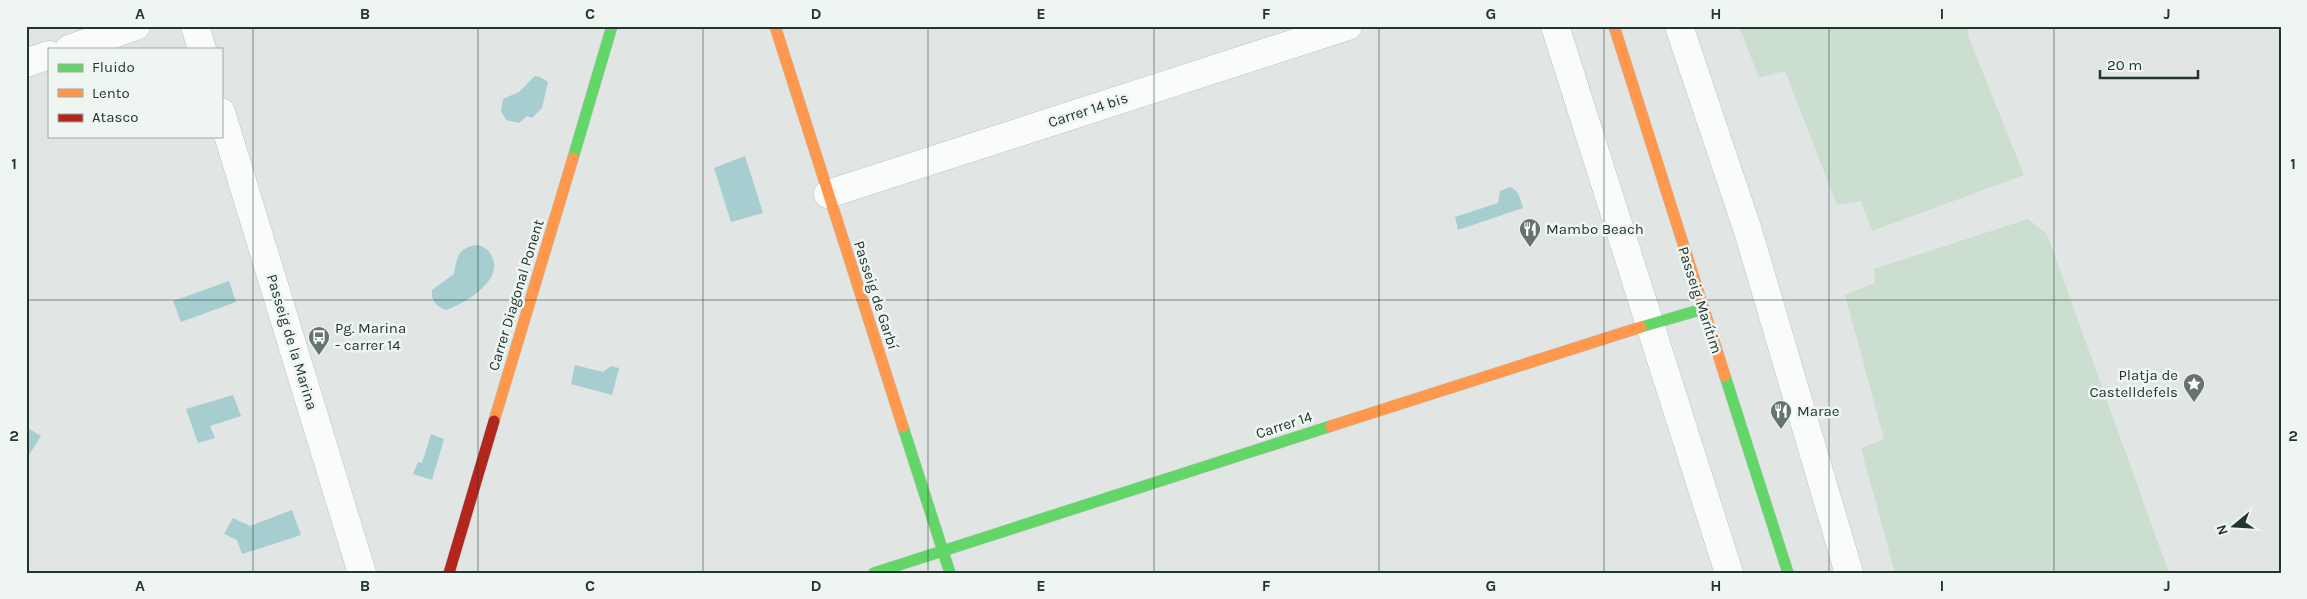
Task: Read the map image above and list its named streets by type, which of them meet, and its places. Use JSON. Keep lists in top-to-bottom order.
{
  "streets": {
    "street": [
      "Carrer 14 bis",
      "Carrer Diagonal Ponent",
      "Passeig de Garbí",
      "Passeig Marítim",
      "Passeig de la Marina",
      "Carrer 14"
    ]
  },
  "crossings": [
    ["Carrer 14 bis", "Passeig de Garbí"],
    ["Passeig de Garbí", "Carrer 14"],
    ["Passeig Marítim", "Carrer 14"]
  ],
  "places": {
    "restaurant": ["Mambo Beach", "Marae"],
    "bus stop": ["Pg. Marina - carrer 14"],
    "place": ["Platja de Castelldefels"]
  },
  "legend": ["Fluido", "Lento", "Atasco"],
  "scale_bar": "20 m",
  "north": "left",
  "grid": {
    "columns": [
      "A",
      "B",
      "C",
      "D",
      "E",
      "F",
      "G",
      "H",
      "I",
      "J"
    ],
    "rows": ["1", "2"]
  }
}
